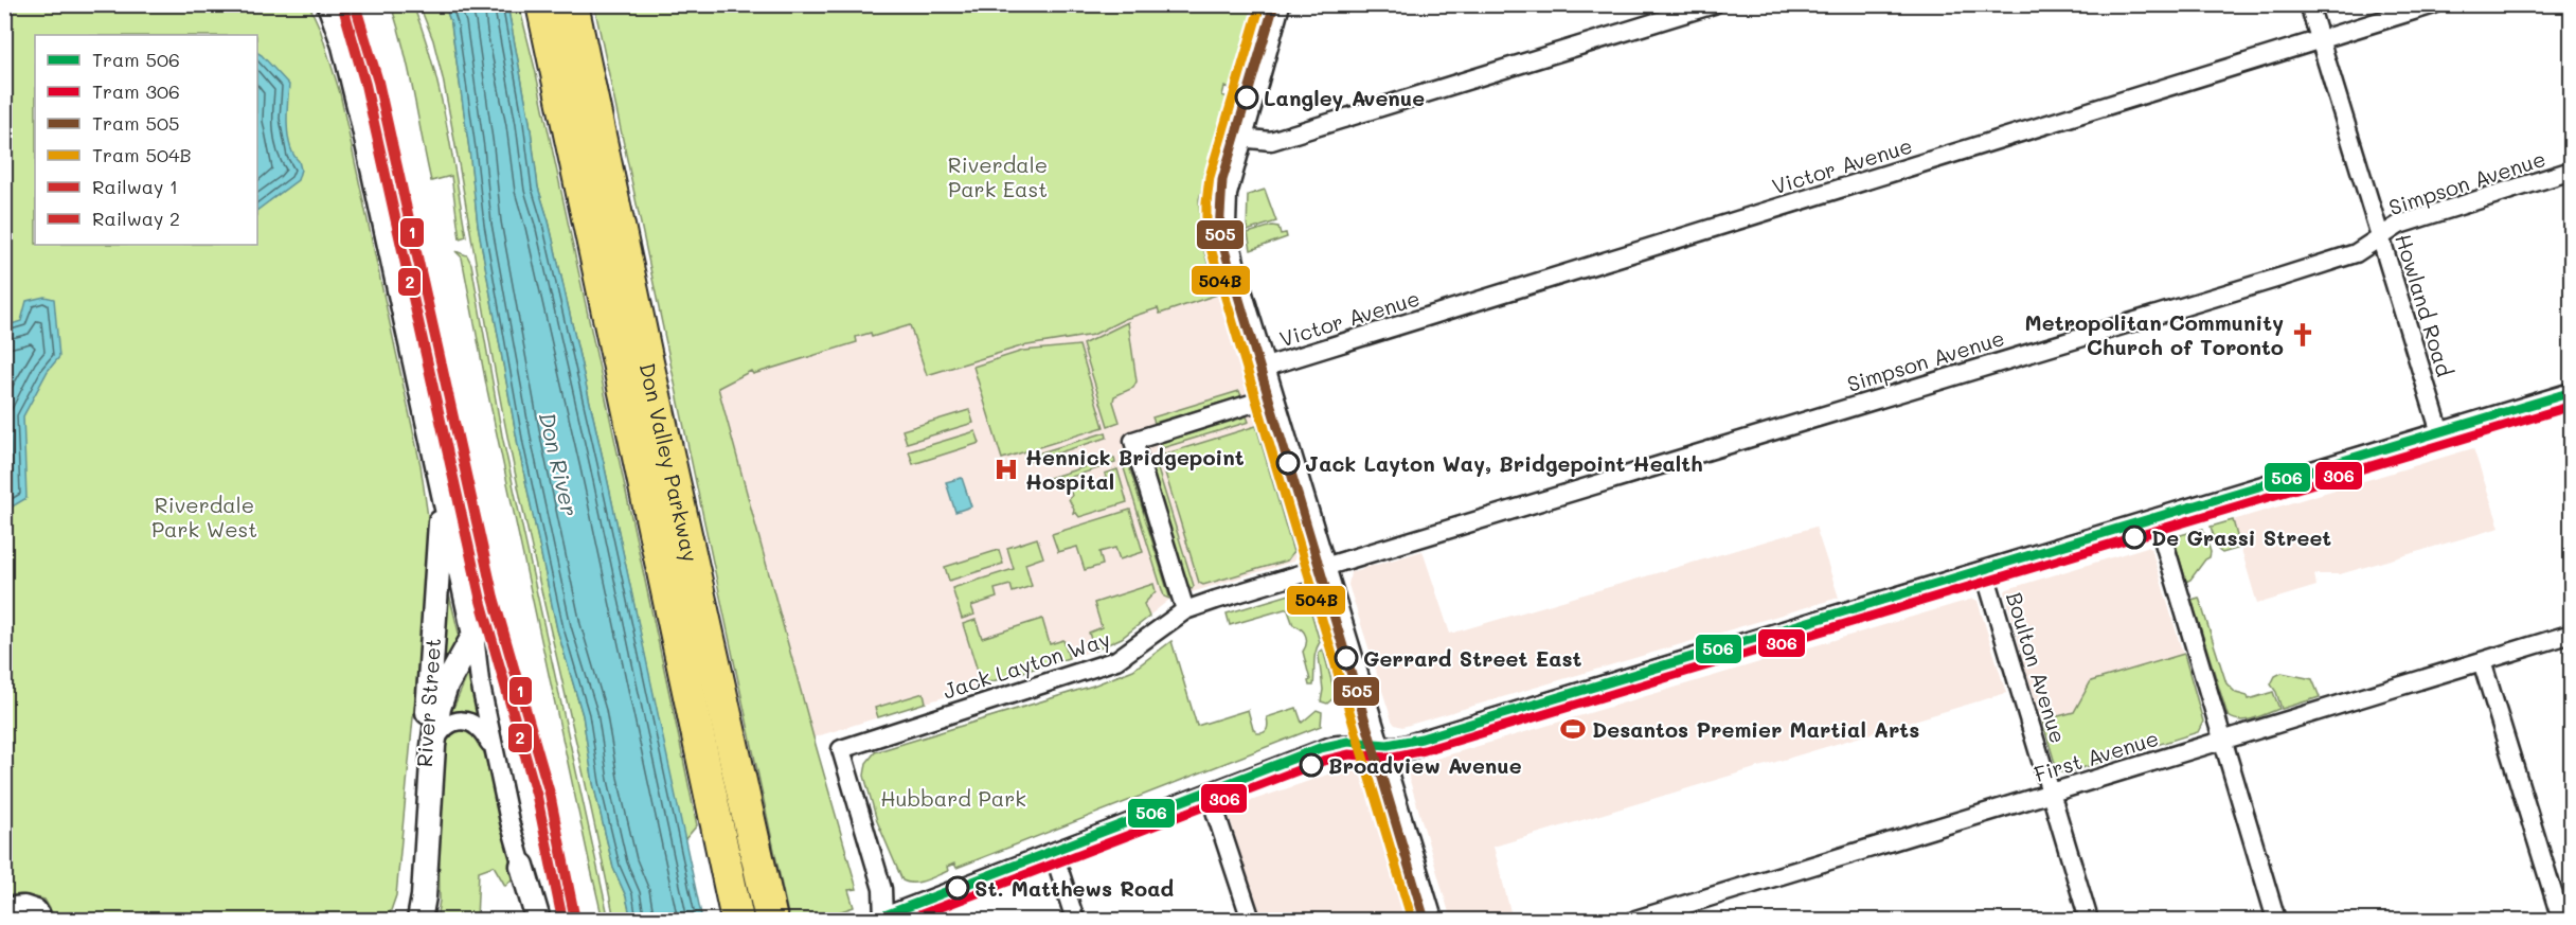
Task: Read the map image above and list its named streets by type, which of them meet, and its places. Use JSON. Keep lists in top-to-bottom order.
{
  "streets": {
    "highway": ["Don Valley Parkway"],
    "main road": ["River Street"],
    "street": [
      "Victor Avenue",
      "Simpson Avenue",
      "Howland Road",
      "Jack Layton Way",
      "Boulton Avenue",
      "First Avenue"
    ]
  },
  "crossings": [
    ["Victor Avenue", "Howland Road"],
    ["Simpson Avenue", "Howland Road"],
    ["Simpson Avenue", "Jack Layton Way"],
    ["Boulton Avenue", "First Avenue"]
  ],
  "water": ["Don River"],
  "parks": ["Riverdale Park East", "Riverdale Park West", "Hubbard Park"],
  "places": {
    "other": [
      "Langley Avenue",
      "Jack Layton Way, Bridgepoint Health",
      "De Grassi Street",
      "Gerrard Street East",
      "Broadview Avenue",
      "St. Matthews Road"
    ],
    "church": ["Metropolitan Community Church of Toronto"],
    "hospital": ["Hennick Bridgepoint Hospital"],
    "sports": ["Desantos Premier Martial Arts"]
  },
  "lines": [
    "tram line 505",
    "tram line 504B",
    "rail line 1",
    "rail line 2",
    "tram line 506",
    "tram line 306"
  ],
  "legend": [
    "Tram 506",
    "Tram 306",
    "Tram 505",
    "Tram 504B",
    "Railway 1",
    "Railway 2"
  ]
}
